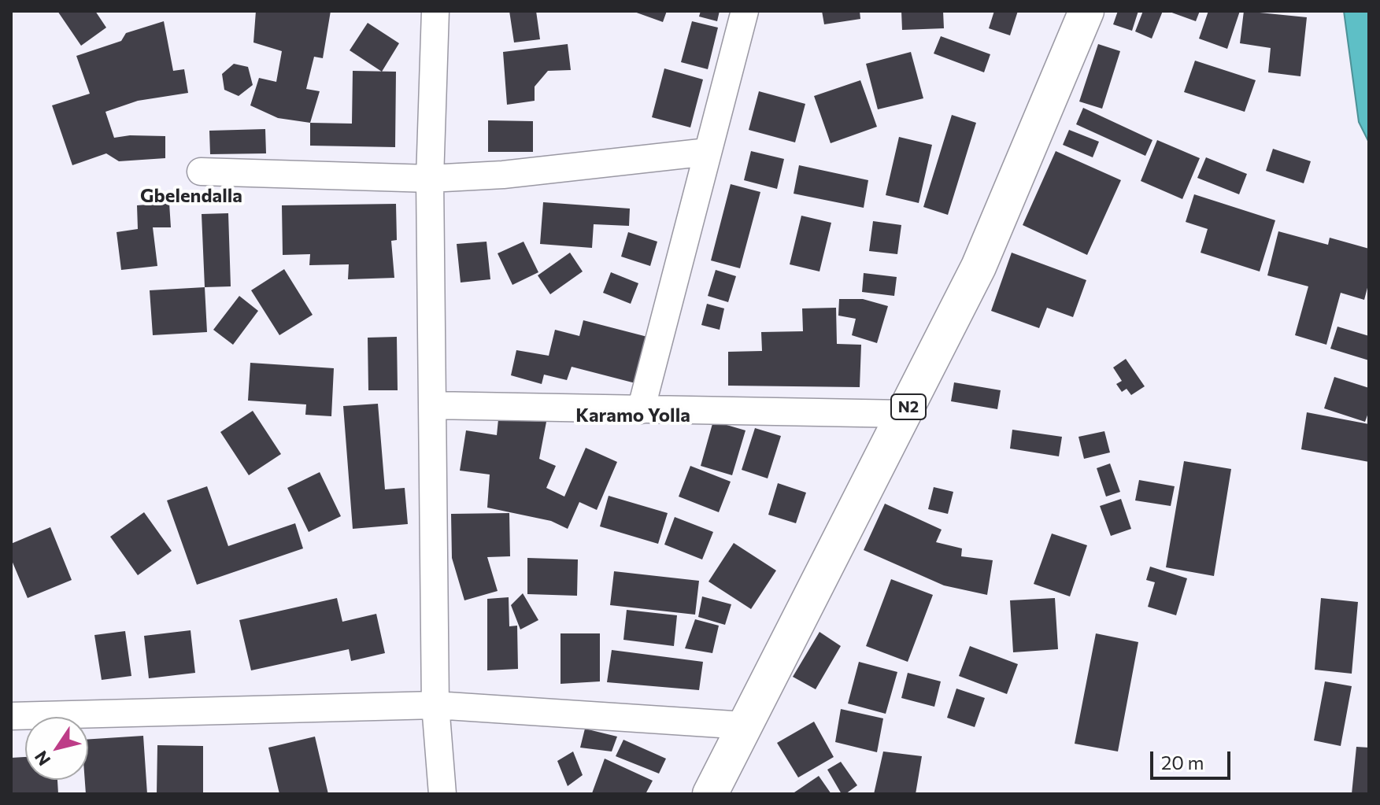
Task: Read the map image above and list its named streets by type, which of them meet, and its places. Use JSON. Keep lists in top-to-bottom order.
{
  "streets": {
    "highway": ["N2"]
  },
  "districts": ["Gbelendalla", "Karamo Yolla"],
  "scale_bar": "20 m",
  "north": "bottom left"
}
